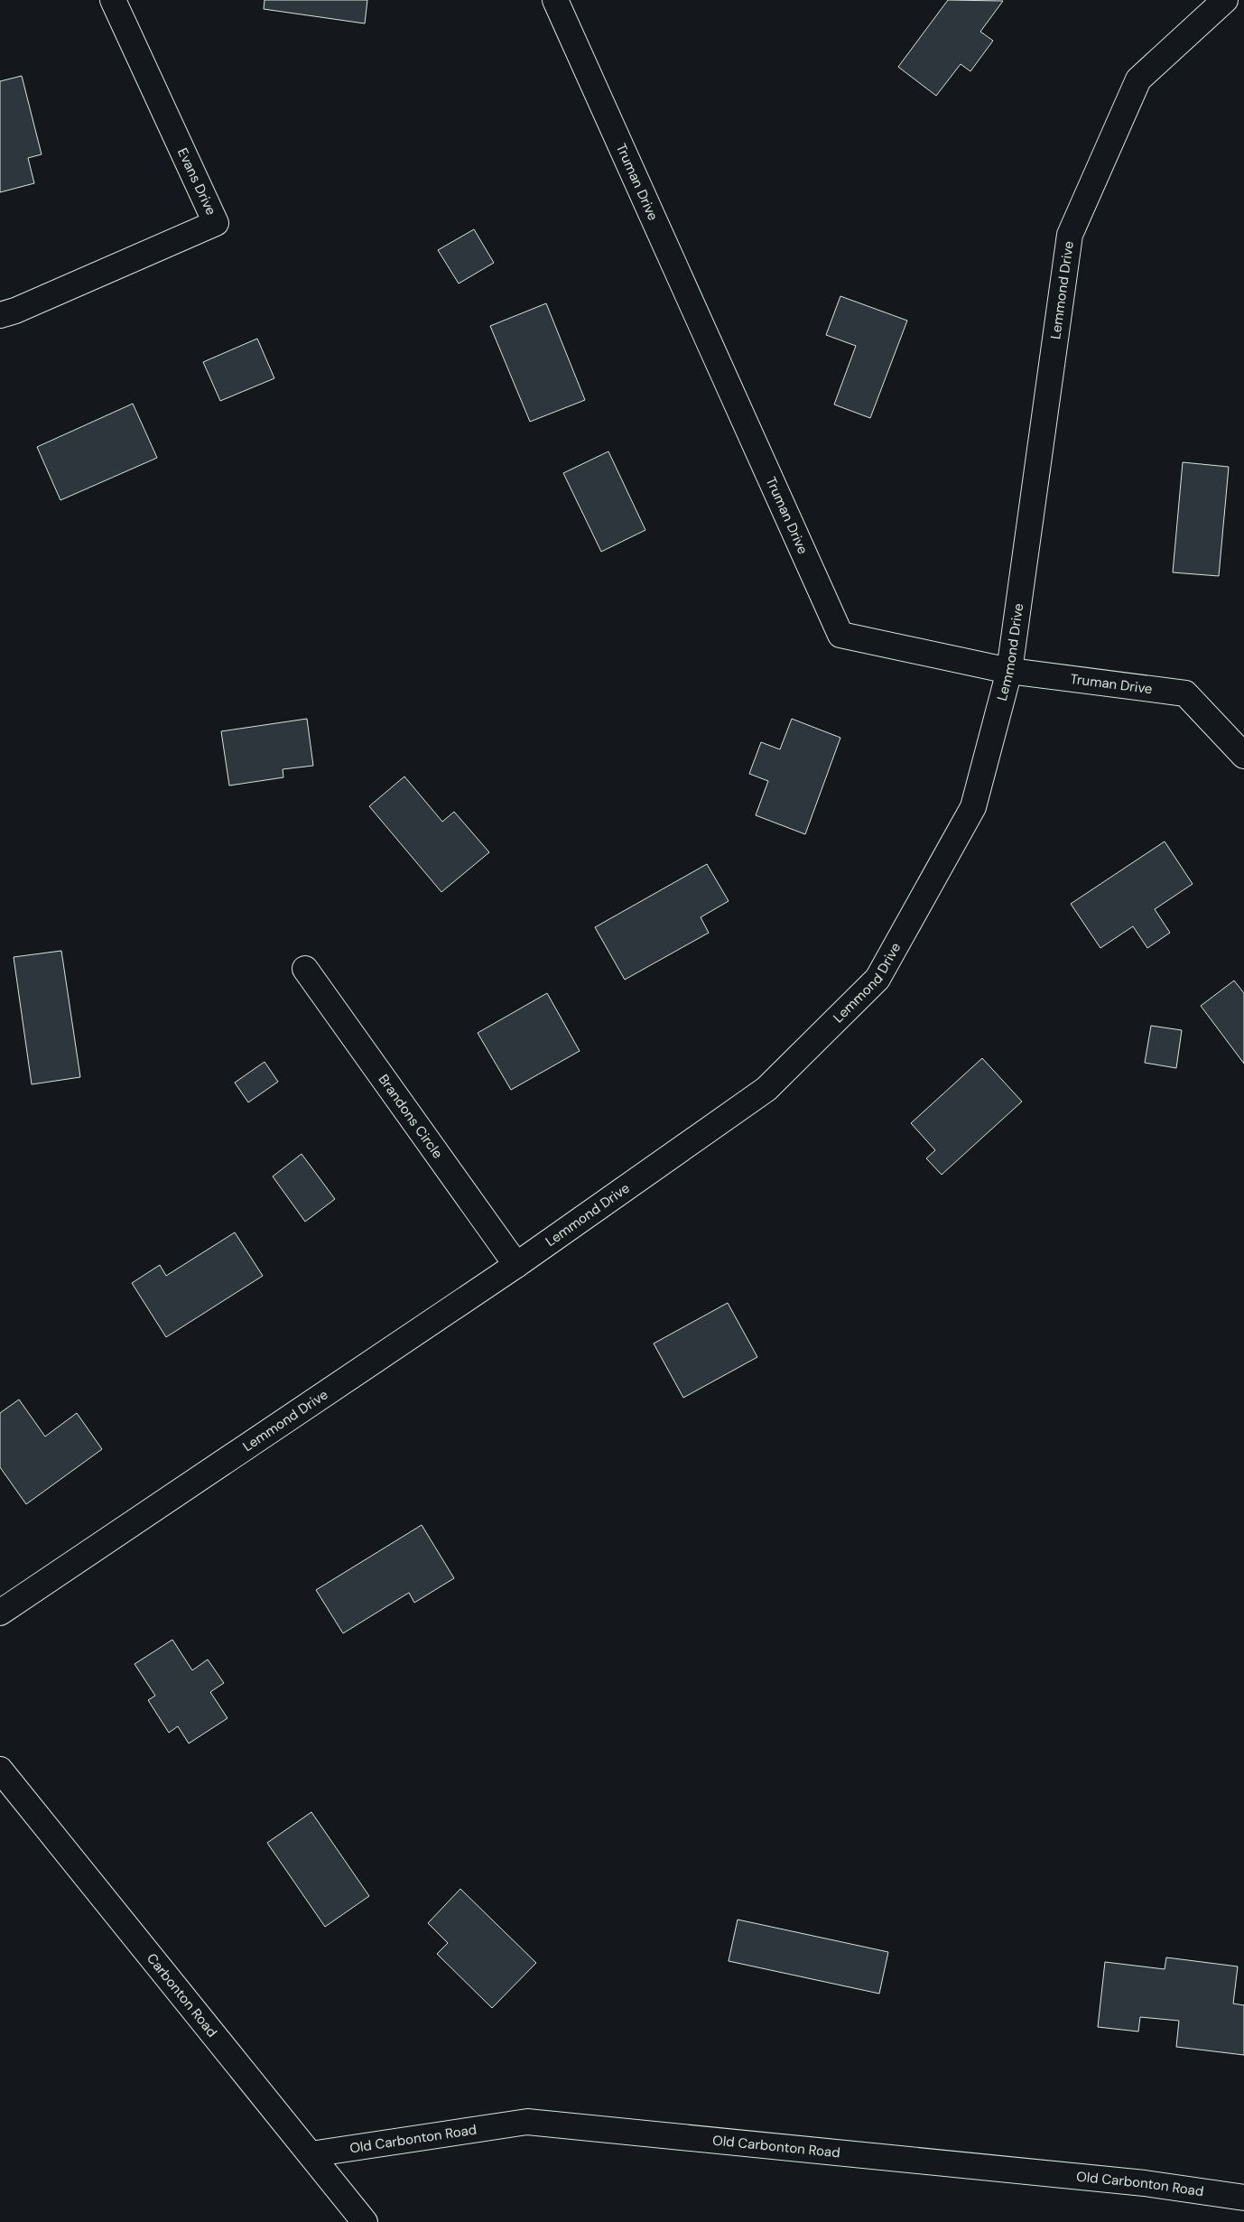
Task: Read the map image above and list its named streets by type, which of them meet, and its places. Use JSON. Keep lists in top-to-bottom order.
{
  "streets": {
    "street": [
      "Evans Drive",
      "Truman Drive",
      "Lemmond Drive",
      "Brandons Circle",
      "Carbonton Road",
      "Old Carbonton Road"
    ]
  },
  "crossings": [
    ["Truman Drive", "Lemmond Drive"],
    ["Lemmond Drive", "Brandons Circle"],
    ["Carbonton Road", "Old Carbonton Road"]
  ]
}
